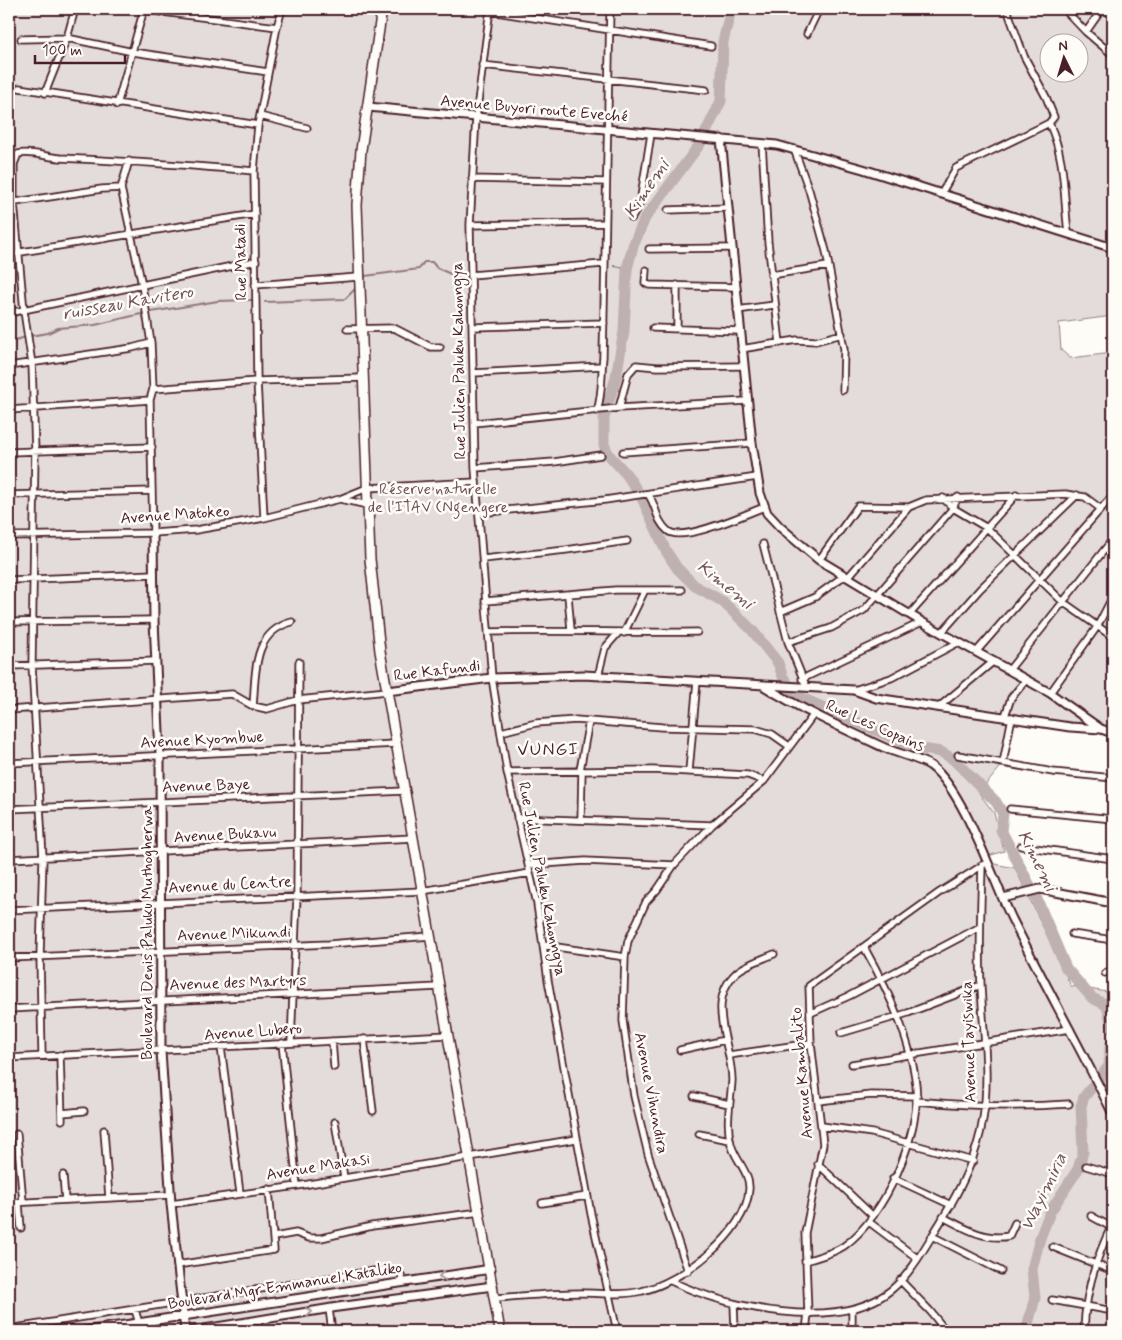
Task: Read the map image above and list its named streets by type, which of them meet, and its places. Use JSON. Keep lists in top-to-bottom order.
{
  "streets": {
    "street": [
      "Avenue Buyori route Eveché",
      "Rue Matadi",
      "Rue Julien Paluku Kahonngya",
      "Avenue Matokeo",
      "Rue Kafundi",
      "Rue Les Copains",
      "Avenue Kyombwe",
      "Avenue Baye",
      "Avenue Bukavu",
      "Avenue du Centre",
      "Boulevard Denis Paluku Muthogherwa",
      "Avenue Mikundi",
      "Avenue des Martyrs",
      "Avenue Lubero",
      "Avenue Tayiswika",
      "Avenue Kambalito",
      "Avenue Vihundira",
      "Avenue Makasi",
      "Boulevard Mgr Emmanuel Kataliko"
    ]
  },
  "crossings": [
    ["Avenue Buyori route Eveché", "Rue Julien Paluku Kahonngya"],
    ["Rue Matadi", "Avenue Matokeo"],
    ["Rue Julien Paluku Kahonngya", "Avenue Matokeo"],
    ["Rue Julien Paluku Kahonngya", "Rue Kafundi"],
    ["Rue Julien Paluku Kahonngya", "Rue Les Copains"],
    ["Rue Julien Paluku Kahonngya", "Avenue du Centre"],
    ["Rue Julien Paluku Kahonngya", "Avenue Makasi"],
    ["Avenue Matokeo", "Boulevard Denis Paluku Muthogherwa"],
    ["Rue Kafundi", "Rue Les Copains"],
    ["Rue Les Copains", "Avenue Tayiswika"],
    ["Rue Les Copains", "Avenue Vihundira"],
    ["Avenue Kyombwe", "Boulevard Denis Paluku Muthogherwa"],
    ["Avenue Baye", "Boulevard Denis Paluku Muthogherwa"],
    ["Avenue Bukavu", "Boulevard Denis Paluku Muthogherwa"],
    ["Avenue du Centre", "Boulevard Denis Paluku Muthogherwa"],
    ["Boulevard Denis Paluku Muthogherwa", "Avenue Mikundi"],
    ["Boulevard Denis Paluku Muthogherwa", "Avenue des Martyrs"],
    ["Boulevard Denis Paluku Muthogherwa", "Avenue Lubero"],
    ["Boulevard Denis Paluku Muthogherwa", "Avenue Makasi"],
    ["Boulevard Denis Paluku Muthogherwa", "Boulevard Mgr Emmanuel Kataliko"],
    ["Avenue Tayiswika", "Avenue Kambalito"]
  ],
  "districts": ["VUNGI"],
  "water": ["Kimemi", "ruisseau Kavitero", "Wayimiria"],
  "parks": ["Réserve naturelle de l'ITAV (Ngengere"],
  "scale_bar": "100 m",
  "north": "top"
}
